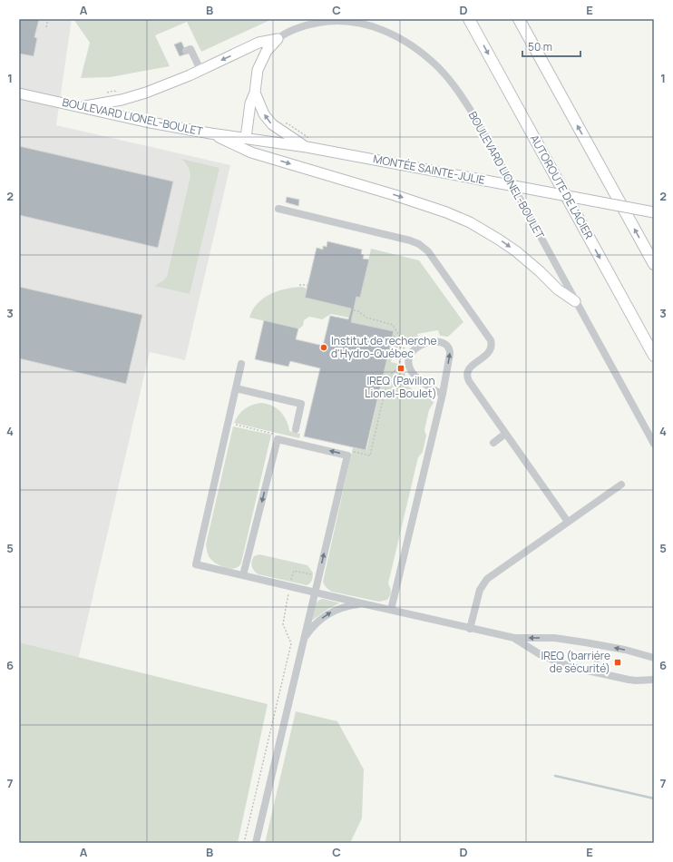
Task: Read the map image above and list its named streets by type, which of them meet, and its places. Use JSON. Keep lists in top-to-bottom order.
{
  "streets": {
    "highway": ["AUTOROUTE DE L'ACIER"],
    "main road": ["BOULEVARD LIONEL-BOULET", "MONTÉE SAINTE-JULIE"]
  },
  "crossings": [
    ["BOULEVARD LIONEL-BOULET", "MONTÉE SAINTE-JULIE"]
  ],
  "places": {
    "other": ["Institut de recherche d'Hydro-Québec"],
    "transit": ["IREQ (Pavillon Lionel-Boulet)", "IREQ (barriére de sécurité)"]
  },
  "scale_bar": "50 m",
  "grid": {
    "columns": [
      "A",
      "B",
      "C",
      "D",
      "E"
    ],
    "rows": [
      "1",
      "2",
      "3",
      "4",
      "5",
      "6",
      "7"
    ]
  }
}
